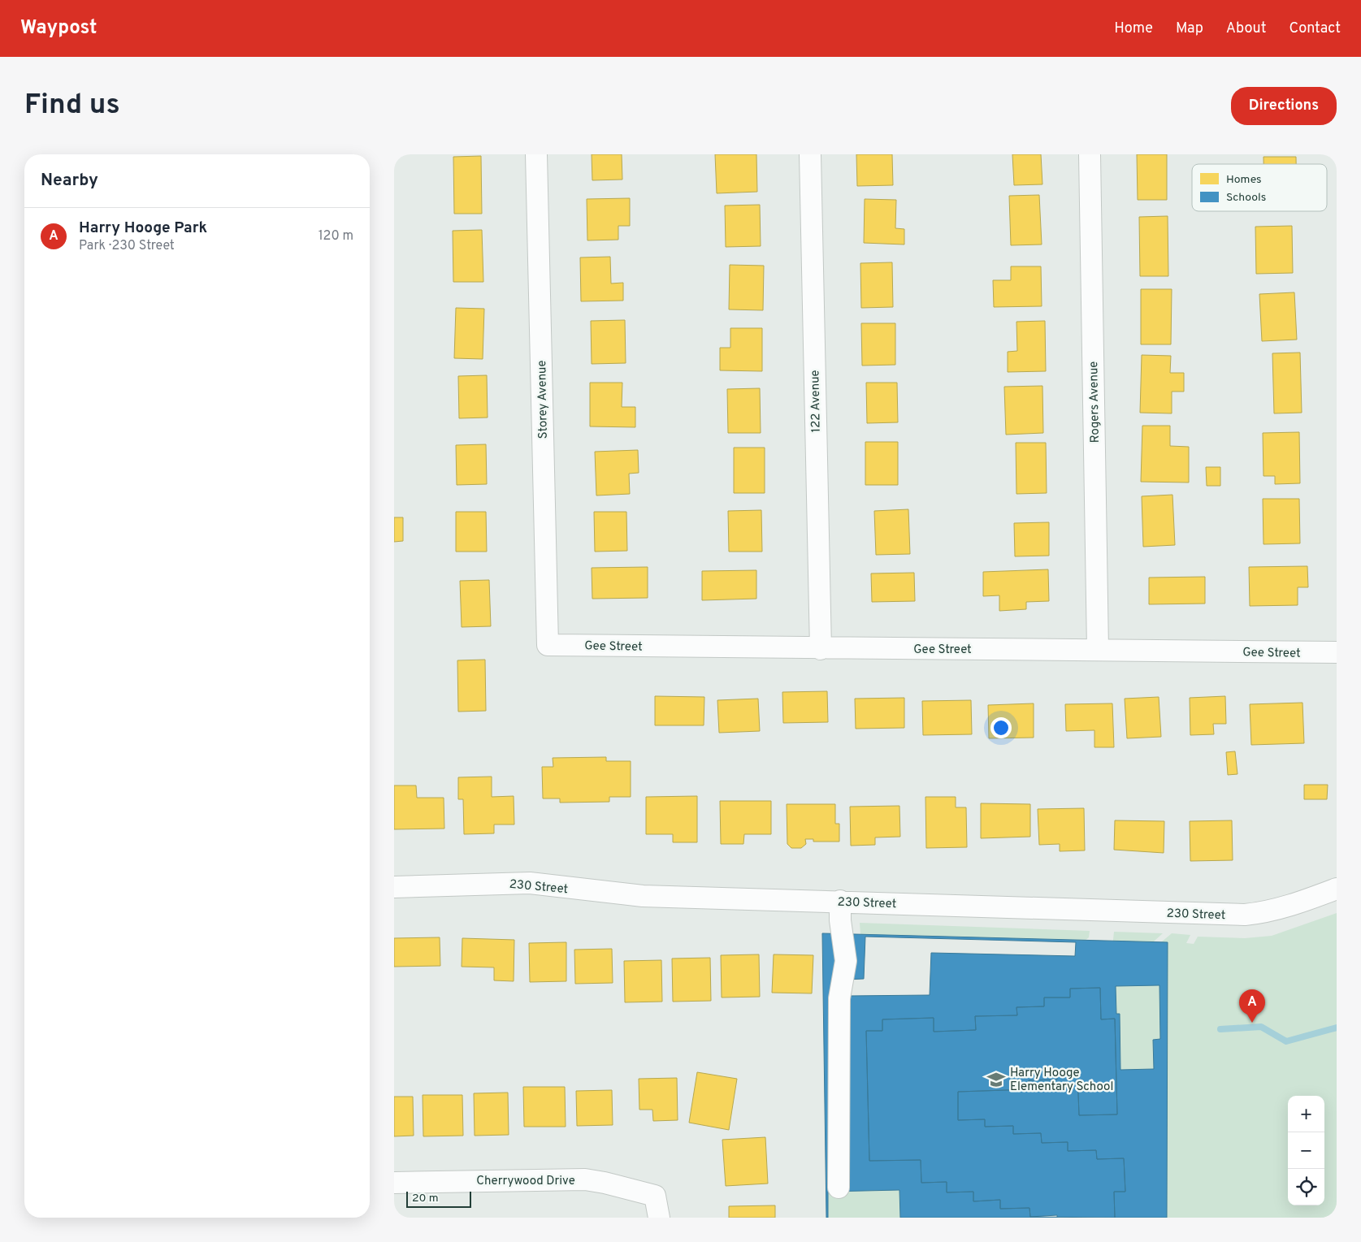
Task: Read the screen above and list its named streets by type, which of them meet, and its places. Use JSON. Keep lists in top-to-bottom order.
{
  "streets": {
    "street": [
      "Storey Avenue",
      "122 Avenue",
      "Rogers Avenue",
      "Gee Street",
      "230 Street",
      "Cherrywood Drive"
    ]
  },
  "crossings": [
    ["Storey Avenue", "Gee Street"],
    ["122 Avenue", "Gee Street"],
    ["Rogers Avenue", "Gee Street"]
  ],
  "places": {
    "school or university": ["Harry Hooge Elementary School"]
  },
  "legend": ["Homes", "Schools"],
  "scale_bar": "20 m",
  "page": {
    "header": "Waypost",
    "nav": [
      "Home",
      "Map",
      "About",
      "Contact"
    ],
    "buttons": "Directions",
    "title": "Find us",
    "heading": "Nearby",
    "list": [
      {
        "mark": "A",
        "name": "Harry Hooge Park",
        "note": "Park · 230 Street",
        "value": "120 m"
      }
    ],
    "pins": "A",
    "map_buttons": ["+", "−"],
    "scale": "20 m"
  }
}
